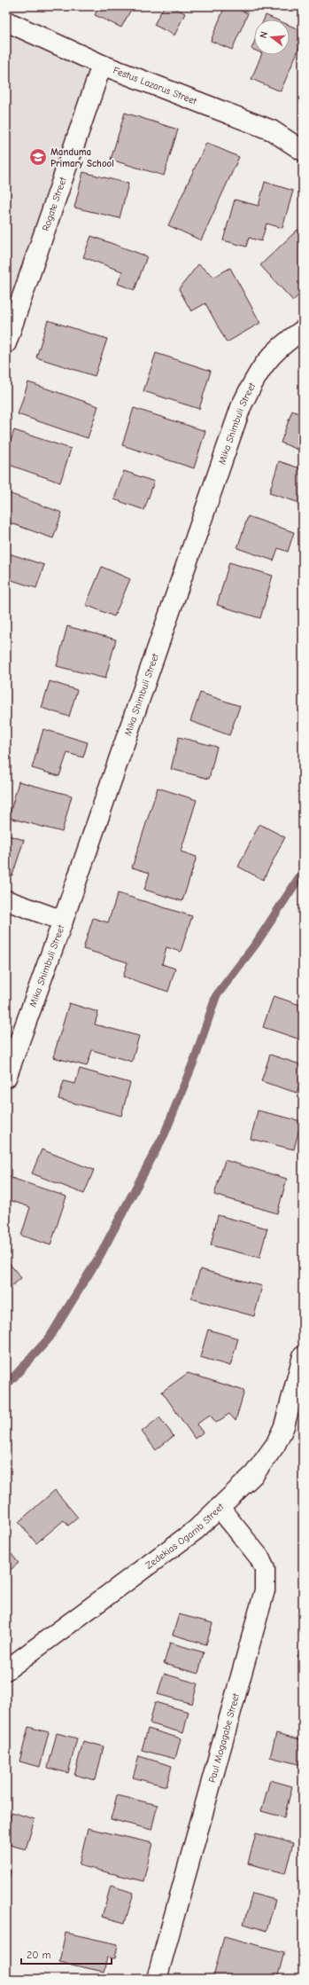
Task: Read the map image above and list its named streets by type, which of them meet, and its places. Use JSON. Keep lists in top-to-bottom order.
{
  "streets": {
    "street": [
      "Festus Lazarus Street",
      "Rogate Street",
      "Mika Shimbuli Street",
      "Zedekias Ogamb Street",
      "Paul Mogagabe Street"
    ]
  },
  "crossings": [
    ["Festus Lazarus Street", "Rogate Street"],
    ["Zedekias Ogamb Street", "Paul Mogagabe Street"]
  ],
  "places": {
    "school or university": ["Manduma Primary School"]
  },
  "scale_bar": "20 m",
  "north": "left"
}
